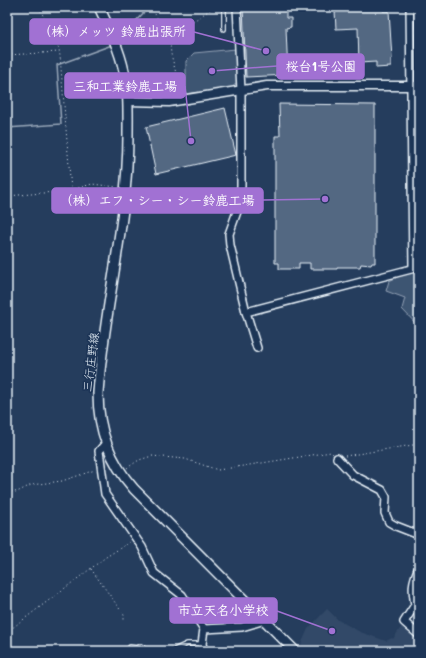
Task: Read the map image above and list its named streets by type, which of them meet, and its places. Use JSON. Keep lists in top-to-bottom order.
{
  "streets": {
    "main road": ["三行庄野線"]
  },
  "places": [
    "（株）メッツ 鈴鹿出張所",
    "桜台1号公園",
    "三和工業鈴鹿工場",
    "（株）エフ・シー・シー鈴鹿工場",
    "市立天名小学校"
  ]
}
